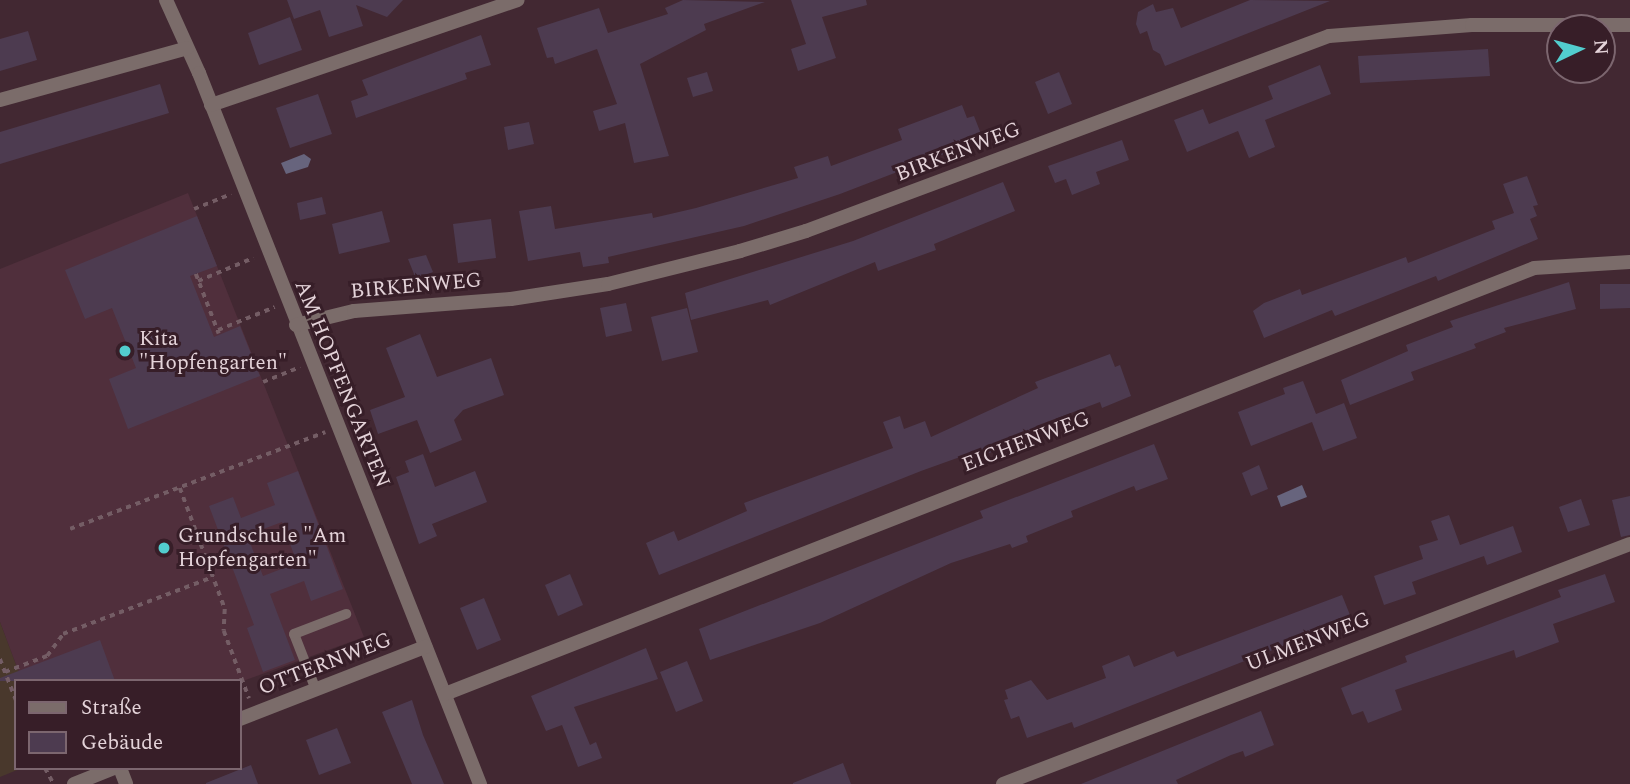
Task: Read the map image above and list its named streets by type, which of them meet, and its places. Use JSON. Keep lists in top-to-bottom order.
{
  "streets": {
    "street": [
      "BIRKENWEG",
      "AM HOPFENGARTEN",
      "EICHENWEG",
      "ULMENWEG",
      "OTTERNWEG"
    ]
  },
  "crossings": [
    ["BIRKENWEG", "AM HOPFENGARTEN"],
    ["AM HOPFENGARTEN", "EICHENWEG"],
    ["AM HOPFENGARTEN", "OTTERNWEG"]
  ],
  "places": ["Kita \"Hopfengarten\"", "Grundschule \"Am Hopfengarten\""],
  "legend": ["Straße", "Gebäude"],
  "north": "right"
}
